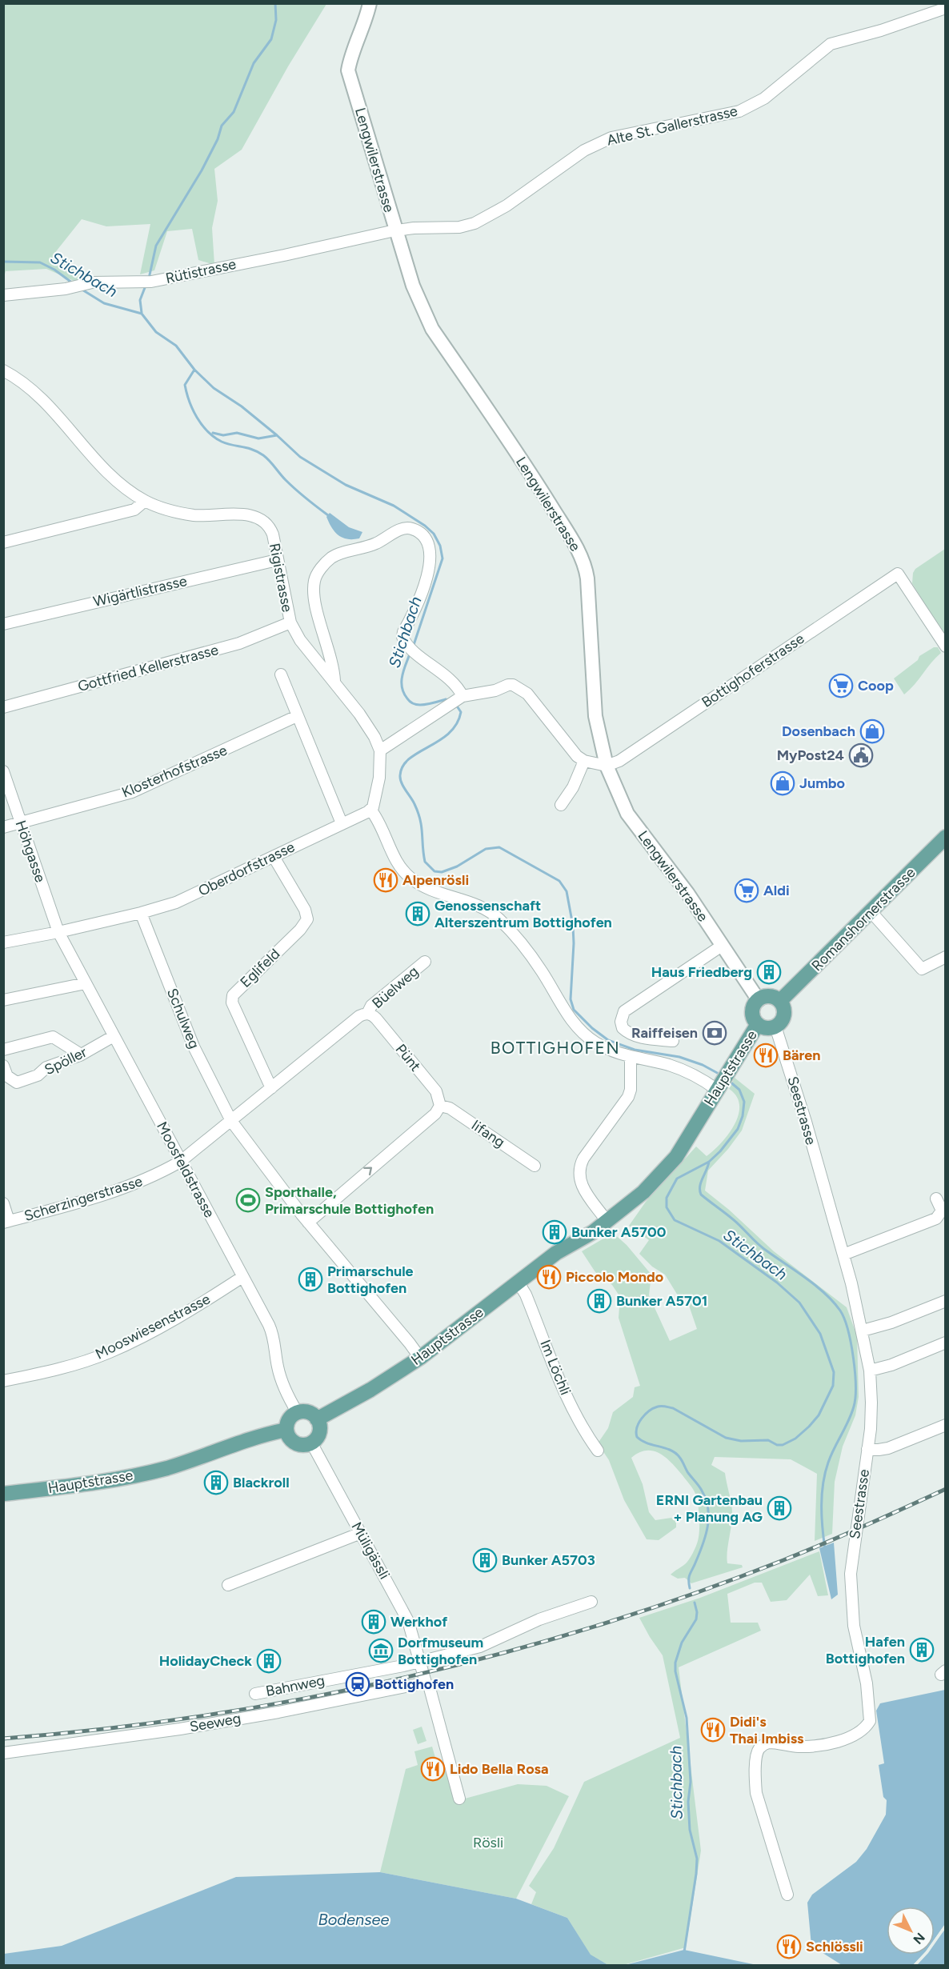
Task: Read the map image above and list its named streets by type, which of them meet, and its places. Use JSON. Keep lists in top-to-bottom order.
{
  "streets": {
    "main road": ["Romanshornerstrasse", "Hauptstrasse"],
    "street": [
      "Alte St. Gallerstrasse",
      "Lengwilerstrasse",
      "Rütistrasse",
      "Rigistrasse",
      "Wigärtlistrasse",
      "Gottfried Kellerstrasse",
      "Bottighoferstrasse",
      "Klosterhofstrasse",
      "Höhgasse",
      "Oberdorfstrasse",
      "Eglifeld",
      "Büelweg",
      "Schulweg",
      "Pünt",
      "Spöller",
      "Seestrasse",
      "Iifang",
      "Moosfeldstrasse",
      "Scherzingerstrasse",
      "Mooswiesenstrasse",
      "Im Löchli",
      "Müligässli",
      "Bahnweg",
      "Seeweg"
    ]
  },
  "crossings": [
    ["Alte St. Gallerstrasse", "Lengwilerstrasse"],
    ["Alte St. Gallerstrasse", "Rütistrasse"],
    ["Lengwilerstrasse", "Rütistrasse"],
    ["Lengwilerstrasse", "Bottighoferstrasse"],
    ["Lengwilerstrasse", "Romanshornerstrasse"],
    ["Lengwilerstrasse", "Hauptstrasse"],
    ["Lengwilerstrasse", "Seestrasse"],
    ["Rigistrasse", "Wigärtlistrasse"],
    ["Rigistrasse", "Gottfried Kellerstrasse"],
    ["Klosterhofstrasse", "Höhgasse"],
    ["Höhgasse", "Oberdorfstrasse"],
    ["Höhgasse", "Moosfeldstrasse"],
    ["Oberdorfstrasse", "Eglifeld"],
    ["Oberdorfstrasse", "Schulweg"],
    ["Oberdorfstrasse", "Moosfeldstrasse"],
    ["Romanshornerstrasse", "Hauptstrasse"],
    ["Romanshornerstrasse", "Seestrasse"],
    ["Büelweg", "Pünt"],
    ["Schulweg", "Hauptstrasse"],
    ["Schulweg", "Scherzingerstrasse"],
    ["Pünt", "Iifang"],
    ["Spöller", "Moosfeldstrasse"],
    ["Hauptstrasse", "Seestrasse"],
    ["Hauptstrasse", "Moosfeldstrasse"],
    ["Hauptstrasse", "Im Löchli"],
    ["Hauptstrasse", "Müligässli"],
    ["Moosfeldstrasse", "Scherzingerstrasse"],
    ["Moosfeldstrasse", "Mooswiesenstrasse"],
    ["Moosfeldstrasse", "Müligässli"],
    ["Müligässli", "Bahnweg"],
    ["Müligässli", "Seeweg"]
  ],
  "districts": ["BOTTIGHOFEN"],
  "water": ["Stichbach", "Bodensee"],
  "parks": ["Rösli"],
  "places": {
    "supermarket": ["Coop", "Aldi"],
    "shop": ["Dosenbach", "Jumbo"],
    "public building": ["MyPost24"],
    "restaurant": [
      "Alpenrösli",
      "Bären",
      "Piccolo Mondo",
      "Didi's Thai Imbiss",
      "Lido Bella Rosa",
      "Schlössli"
    ],
    "building": [
      "Genossenschaft Alterszentrum Bottighofen",
      "Haus Friedberg",
      "Bunker A5700",
      "Primarschule Bottighofen",
      "Bunker A5701",
      "Blackroll",
      "ERNI Gartenbau + Planung AG",
      "Bunker A5703",
      "Werkhof",
      "Hafen Bottighofen",
      "HolidayCheck"
    ],
    "bank": ["Raiffeisen"],
    "sports": ["Sporthalle, Primarschule Bottighofen"],
    "museum": ["Dorfmuseum Bottighofen"],
    "station": ["Bottighofen"]
  },
  "north": "bottom right"
}
